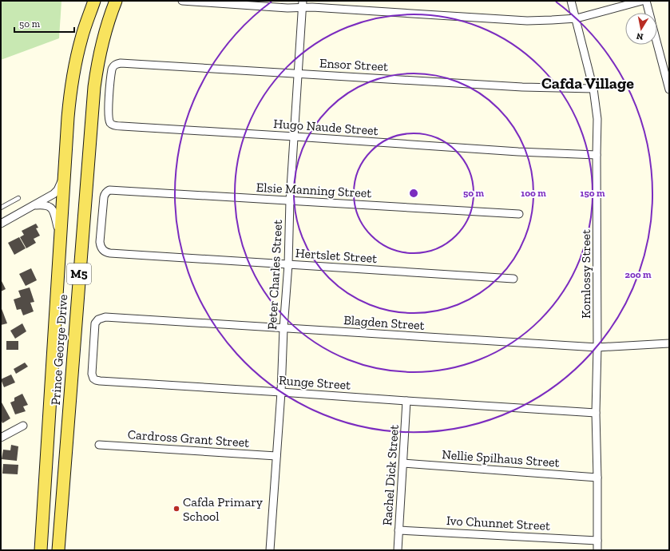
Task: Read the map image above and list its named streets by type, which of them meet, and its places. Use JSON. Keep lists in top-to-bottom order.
{
  "streets": {
    "main road": ["M5", "Prince George Drive"],
    "street": [
      "Ensor Street",
      "Hugo Naude Street",
      "Elsie Manning Street",
      "Hertslet Street",
      "Komlossy Street",
      "Peter Charles Street",
      "Blagden Street",
      "Runge Street",
      "Cardross Grant Street",
      "Nellie Spilhaus Street",
      "Rachel Dick Street",
      "Ivo Chunnet Street"
    ]
  },
  "crossings": [
    ["Ensor Street", "Hugo Naude Street"],
    ["Ensor Street", "Komlossy Street"],
    ["Ensor Street", "Peter Charles Street"],
    ["Hugo Naude Street", "Komlossy Street"],
    ["Hugo Naude Street", "Peter Charles Street"],
    ["Elsie Manning Street", "Hertslet Street"],
    ["Elsie Manning Street", "Peter Charles Street"],
    ["Hertslet Street", "Peter Charles Street"],
    ["Komlossy Street", "Blagden Street"],
    ["Komlossy Street", "Runge Street"],
    ["Komlossy Street", "Nellie Spilhaus Street"],
    ["Komlossy Street", "Ivo Chunnet Street"],
    ["Peter Charles Street", "Blagden Street"],
    ["Peter Charles Street", "Runge Street"],
    ["Peter Charles Street", "Cardross Grant Street"],
    ["Blagden Street", "Runge Street"],
    ["Runge Street", "Rachel Dick Street"],
    ["Nellie Spilhaus Street", "Rachel Dick Street"],
    ["Rachel Dick Street", "Ivo Chunnet Street"]
  ],
  "districts": ["Cafda Village"],
  "places": ["Cafda Primary School"],
  "scale_bar": "50 m",
  "north": "bottom",
  "rings": [
    "50 m",
    "100 m",
    "150 m",
    "200 m"
  ]
}
